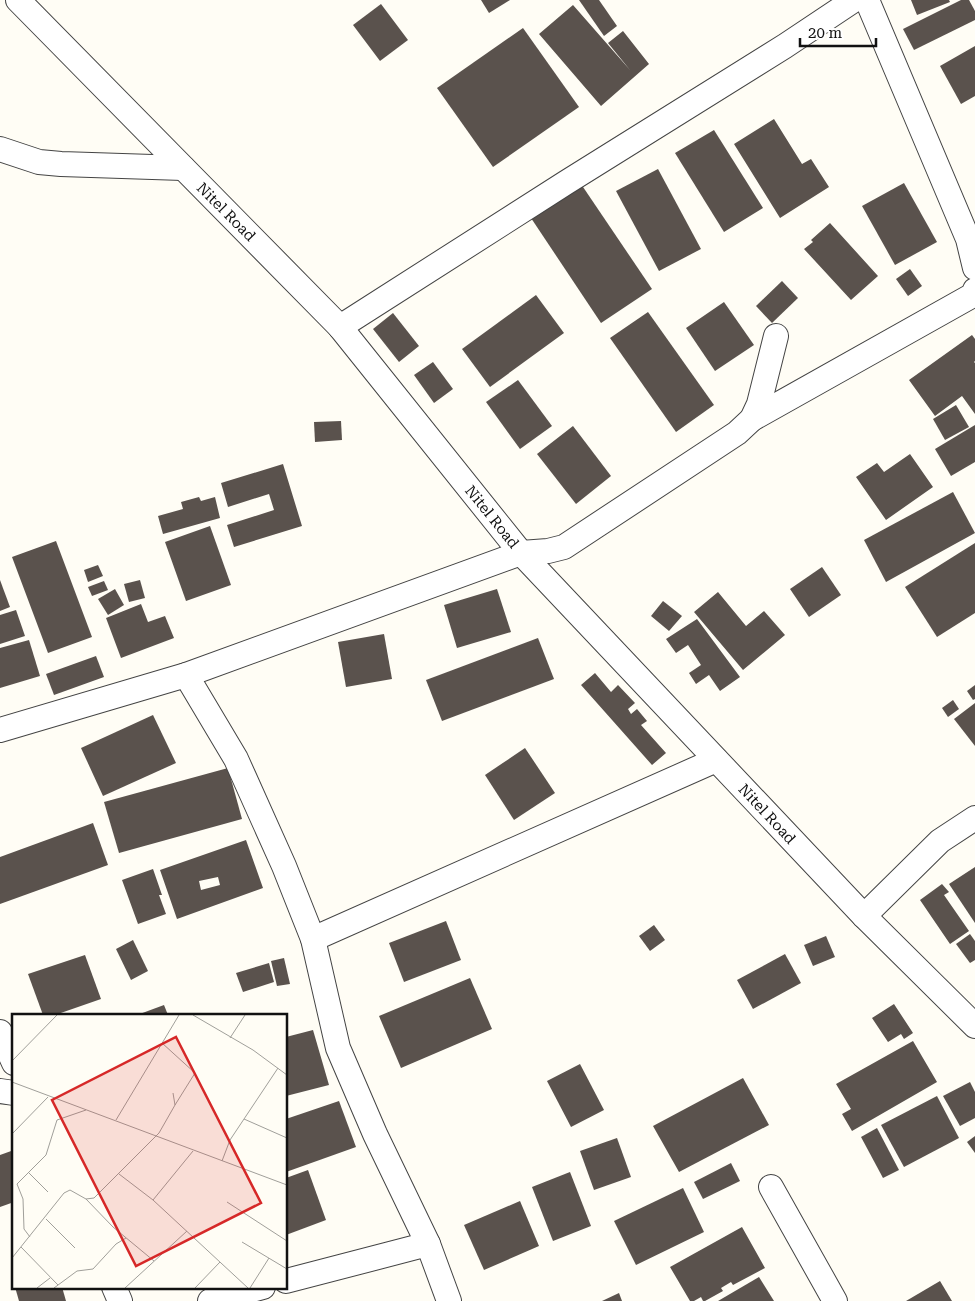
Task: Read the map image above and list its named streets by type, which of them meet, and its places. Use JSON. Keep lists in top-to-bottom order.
{
  "streets": {
    "street": ["Nitel Road"]
  },
  "scale_bar": "20 m"
}
